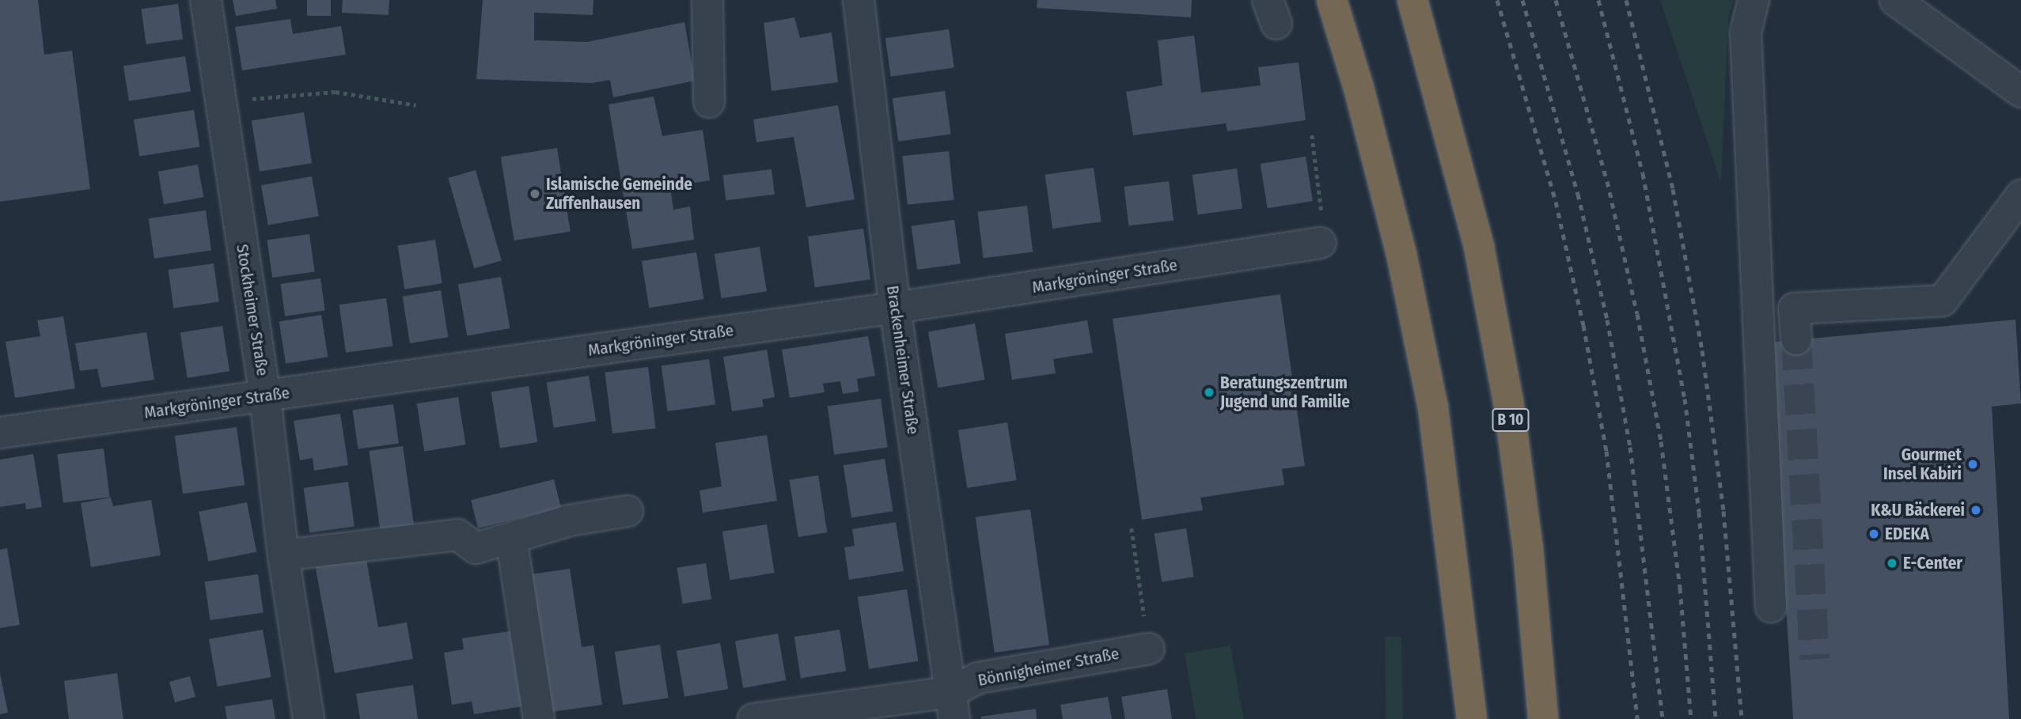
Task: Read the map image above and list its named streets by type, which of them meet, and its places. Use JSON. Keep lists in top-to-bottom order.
{
  "streets": {
    "highway": ["B 10"],
    "street": [
      "Markgröninger Straße",
      "Stockheimer Straße",
      "Brackenheimer Straße",
      "Bönnigheimer Straße"
    ]
  },
  "crossings": [
    ["Markgröninger Straße", "Stockheimer Straße"],
    ["Markgröninger Straße", "Brackenheimer Straße"],
    ["Brackenheimer Straße", "Bönnigheimer Straße"]
  ],
  "places": [
    "Islamische Gemeinde Zuffenhausen",
    "Beratungszentrum Jugend und Familie",
    "Gourmet Insel Kabiri",
    "K&U Bäckerei",
    "EDEKA",
    "E-Center"
  ]
}
